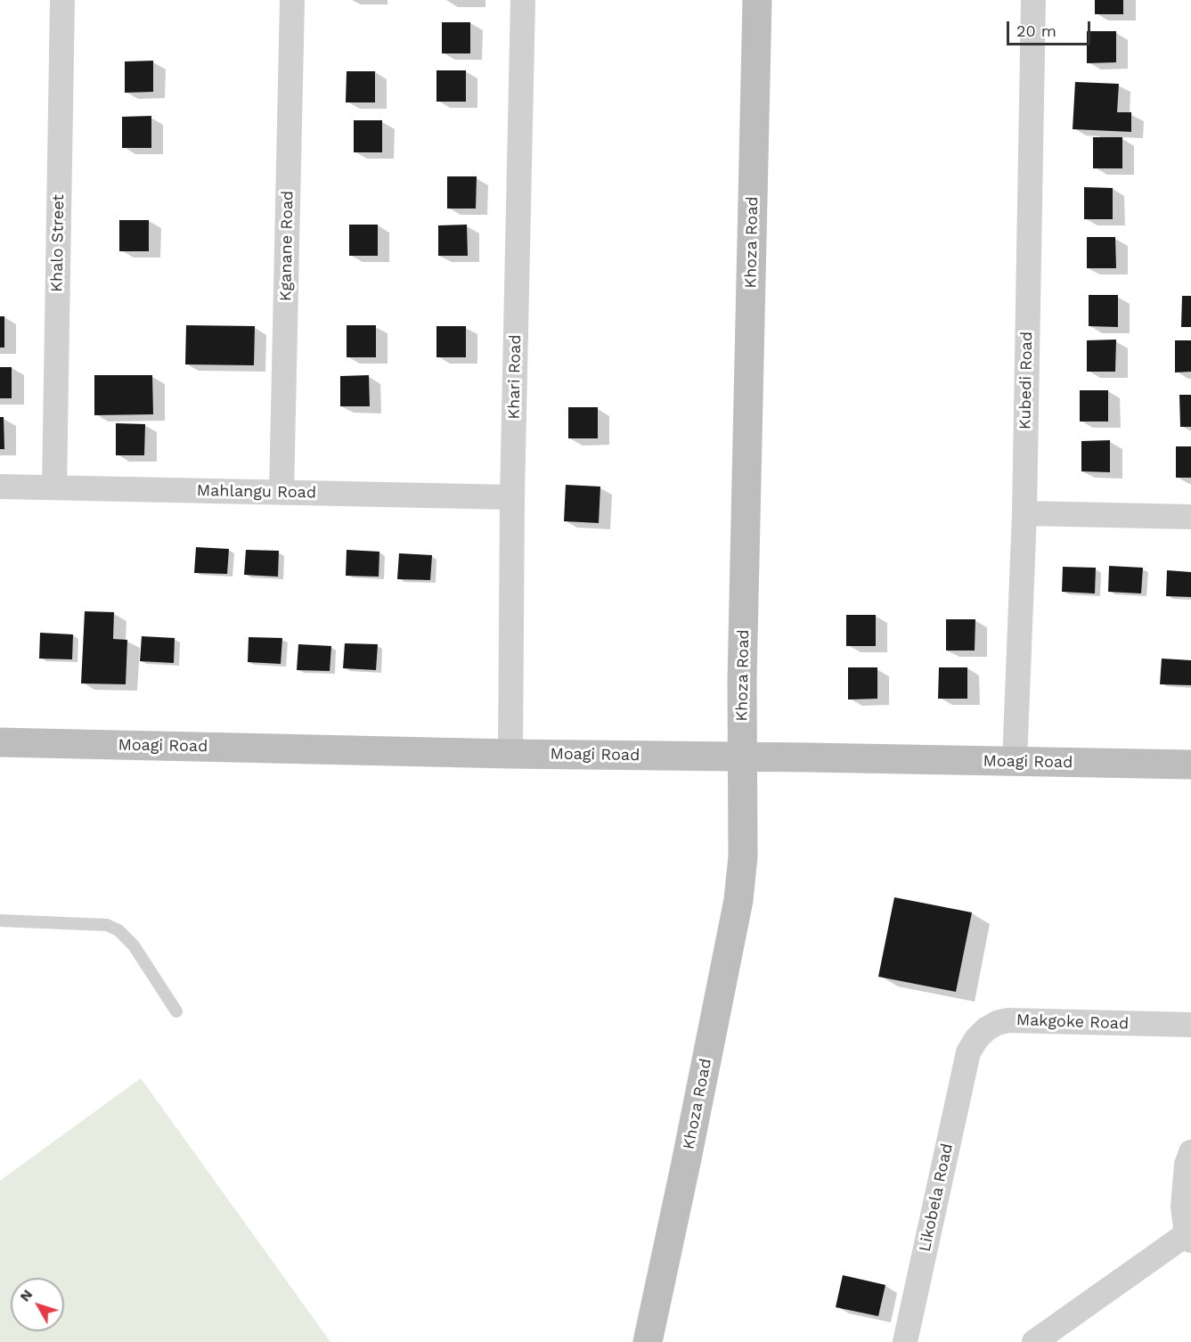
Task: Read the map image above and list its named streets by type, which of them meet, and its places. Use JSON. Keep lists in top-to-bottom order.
{
  "streets": {
    "street": [
      "Khoza Road",
      "Khalo Street",
      "Kganane Road",
      "Khari Road",
      "Kubedi Road",
      "Mahlangu Road",
      "Moagi Road",
      "Makgoke Road",
      "Likobela Road"
    ]
  },
  "crossings": [
    ["Khoza Road", "Moagi Road"],
    ["Khalo Street", "Mahlangu Road"],
    ["Kganane Road", "Mahlangu Road"],
    ["Khari Road", "Mahlangu Road"],
    ["Khari Road", "Moagi Road"],
    ["Kubedi Road", "Moagi Road"],
    ["Makgoke Road", "Likobela Road"]
  ],
  "scale_bar": "20 m",
  "north": "top left"
}
